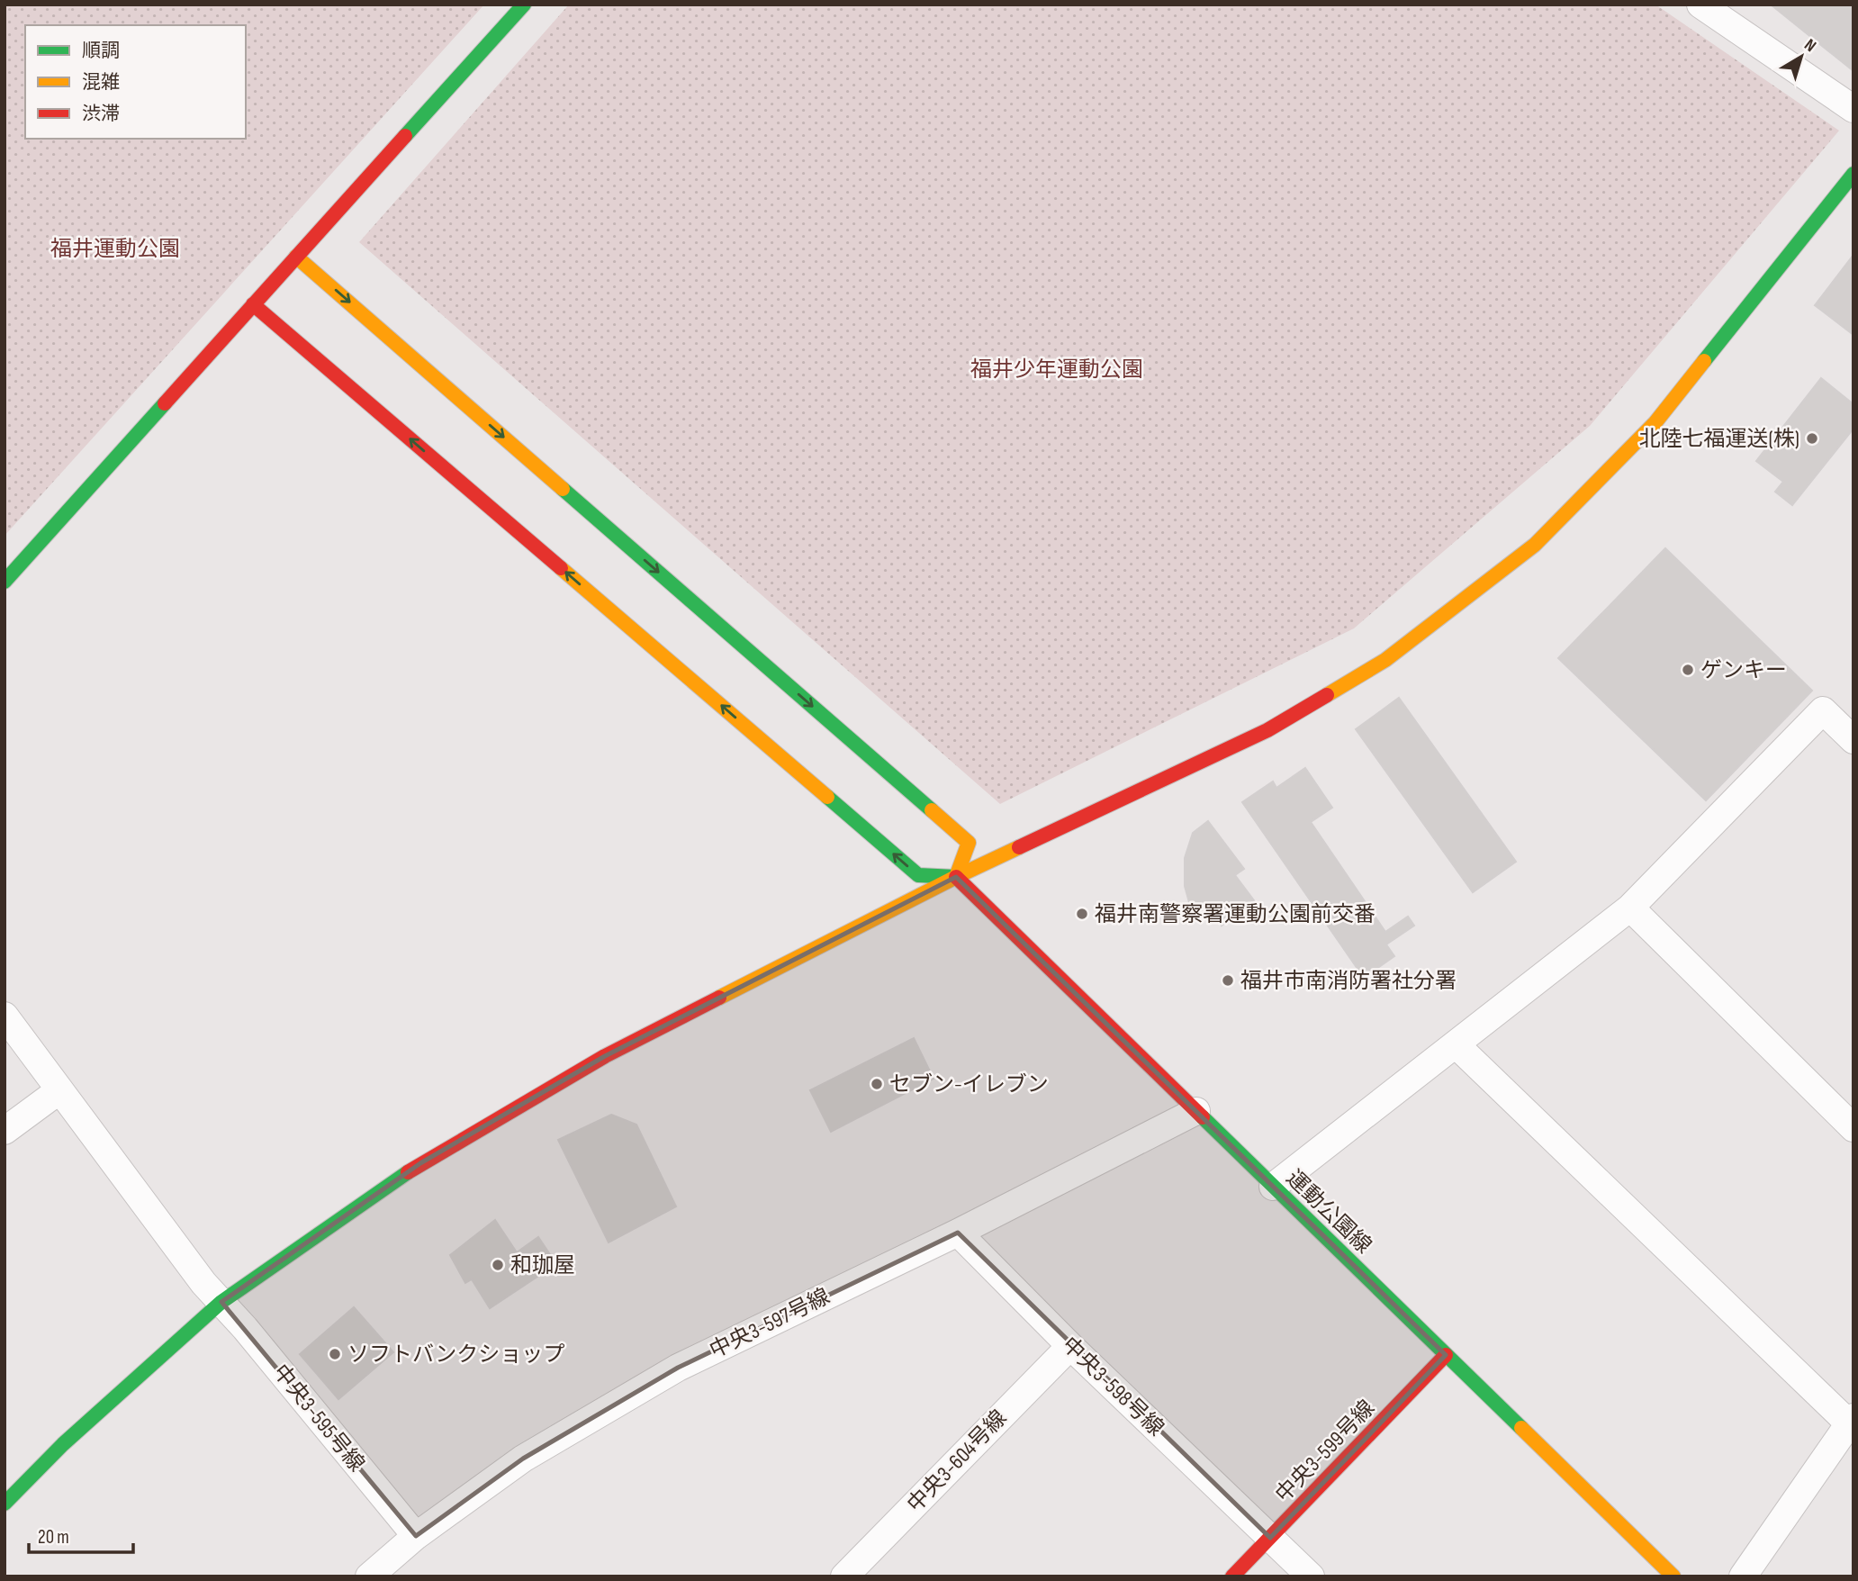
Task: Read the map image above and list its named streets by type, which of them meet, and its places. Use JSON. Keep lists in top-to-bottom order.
{
  "streets": {
    "street": [
      "運動公園線",
      "中央3-597号線",
      "中央3-598号線",
      "中央3-595号線",
      "中央3-599号線",
      "中央3-604号線"
    ]
  },
  "crossings": [
    ["運動公園線", "中央3-597号線"],
    ["運動公園線", "中央3-599号線"],
    ["中央3-597号線", "中央3-598号線"],
    ["中央3-597号線", "中央3-595号線"],
    ["中央3-598号線", "中央3-599号線"],
    ["中央3-598号線", "中央3-604号線"]
  ],
  "parks": ["福井運動公園", "福井少年運動公園"],
  "places": [
    "北陸七福運送(株)",
    "ゲンキー",
    "福井南警察署運動公園前交番",
    "福井市南消防署社分署",
    "セブン-イレブン",
    "和珈屋",
    "ソフトバンクショップ"
  ],
  "legend": ["順調", "混雑", "渋滞"],
  "scale_bar": "20 m",
  "north": "top right"
}
